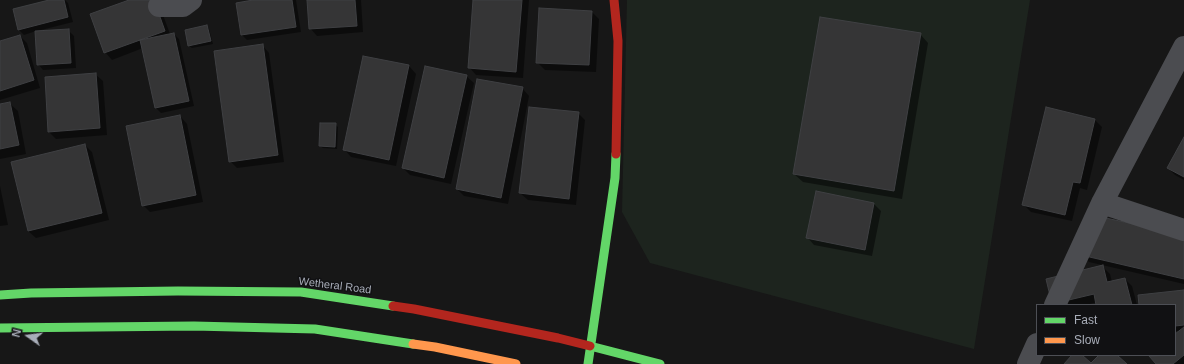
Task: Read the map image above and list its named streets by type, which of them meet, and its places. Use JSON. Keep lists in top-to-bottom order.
{
  "streets": {
    "main road": ["Wetheral Road"]
  },
  "legend": ["Fast", "Slow"],
  "north": "left"
}
